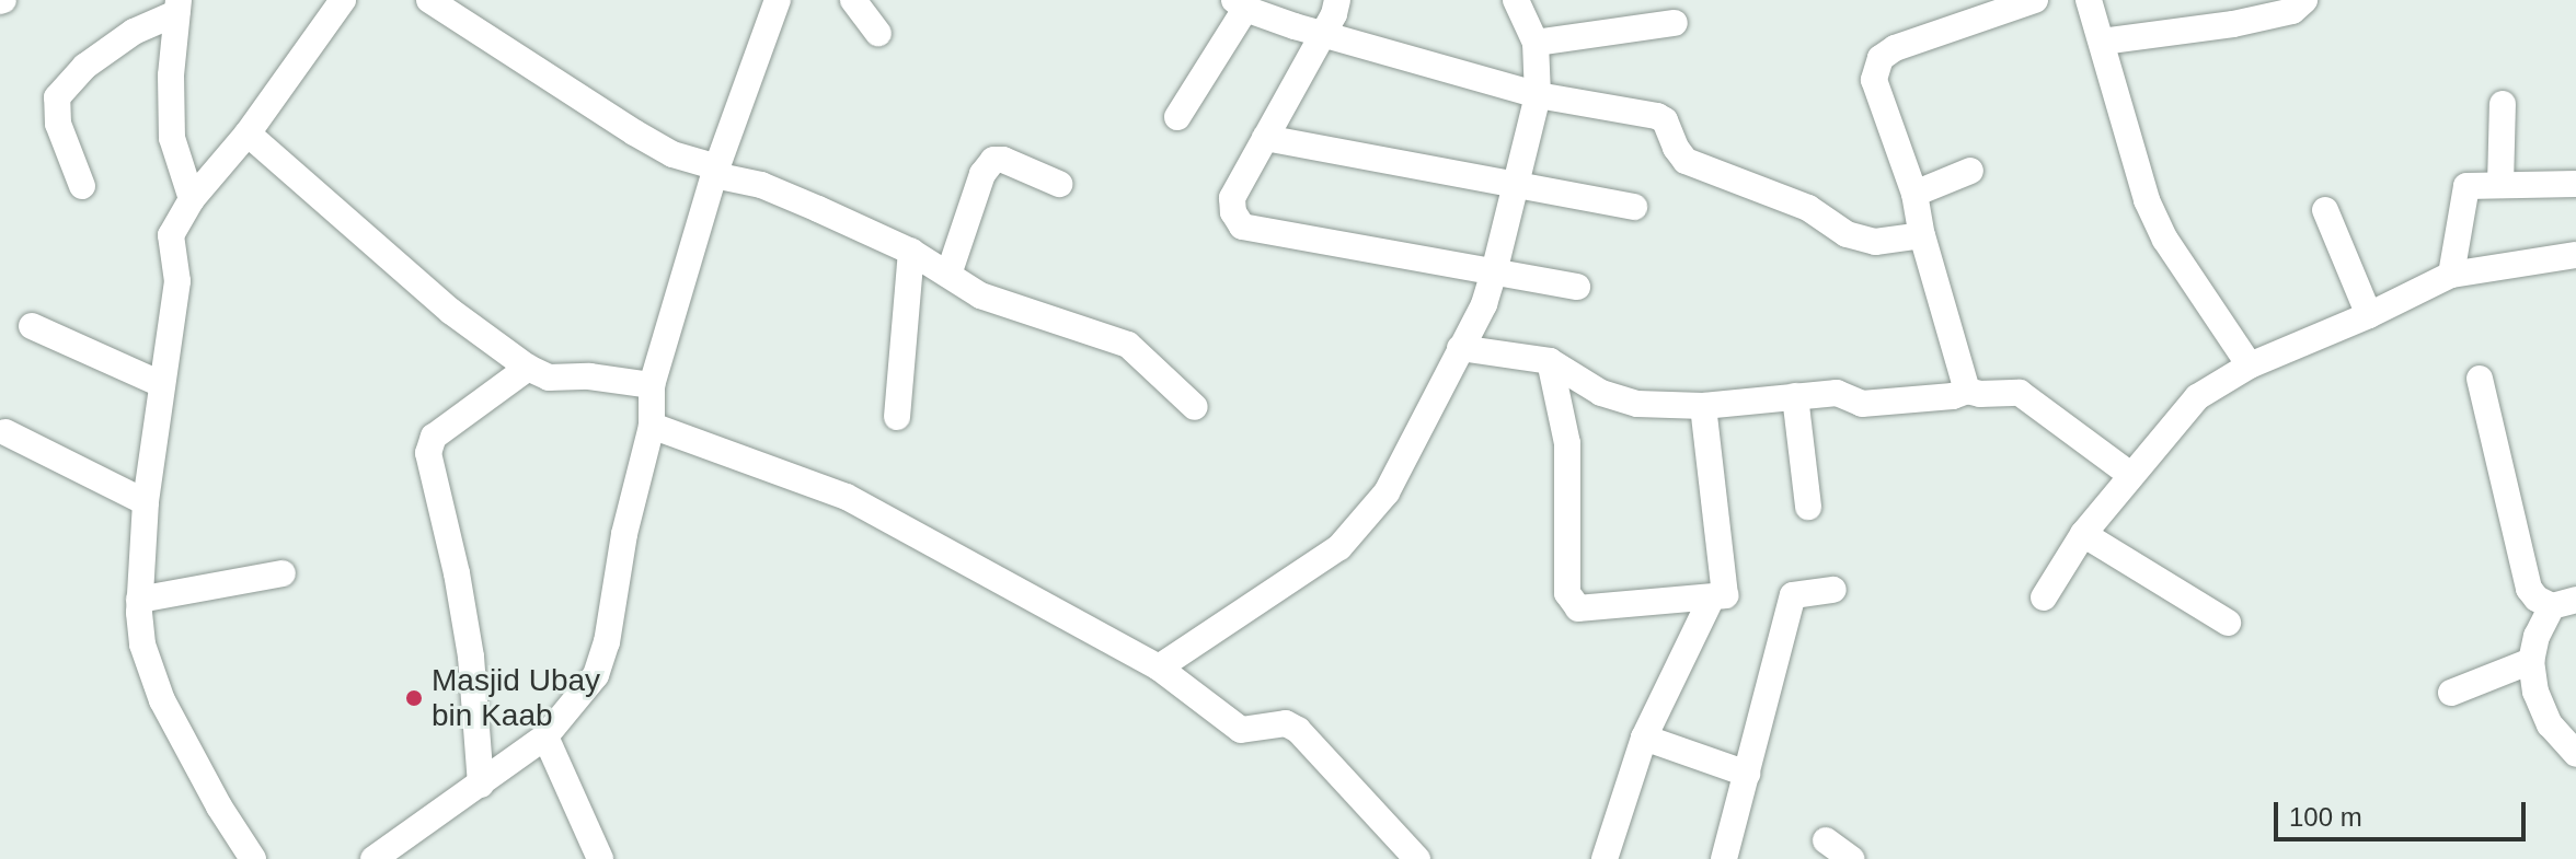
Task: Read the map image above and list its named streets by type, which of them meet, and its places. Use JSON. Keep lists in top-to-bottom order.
{
  "places": ["Masjid Ubay bin Kaab"],
  "scale_bar": "100 m"
}
